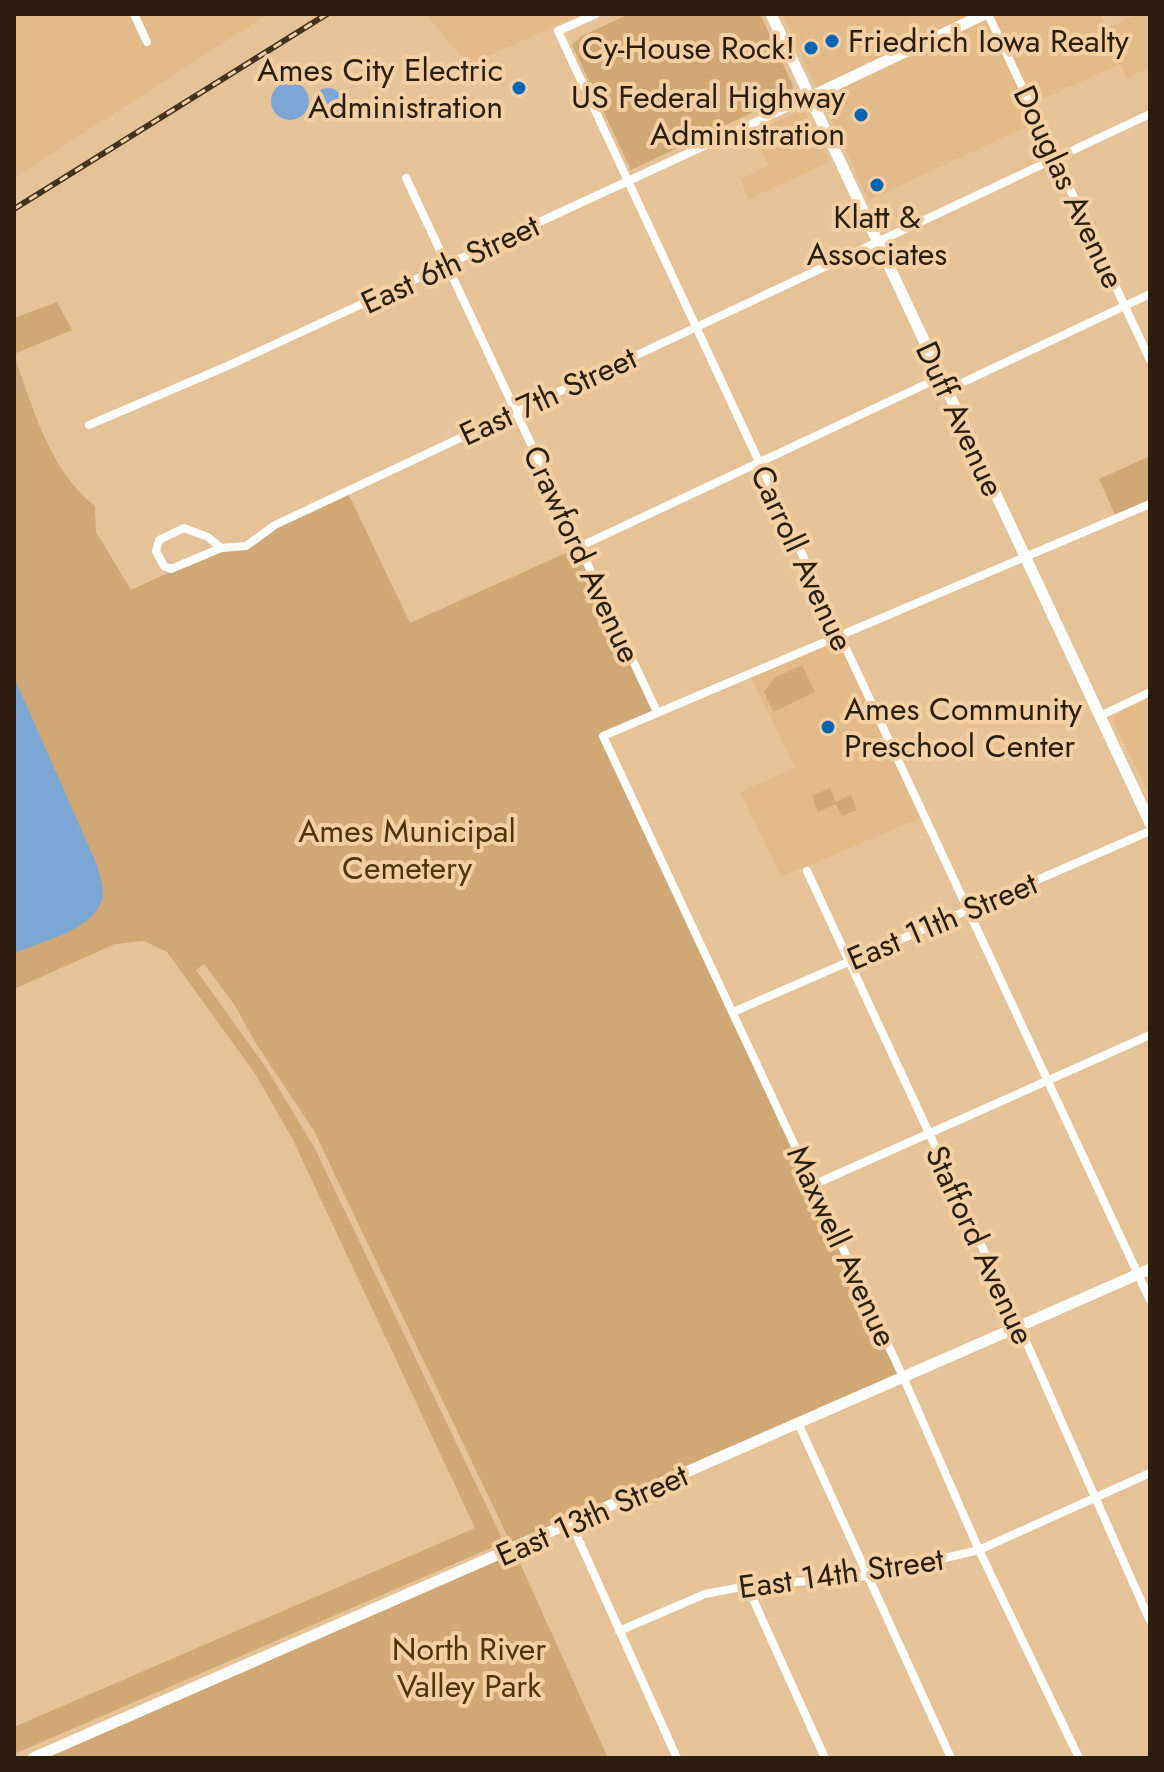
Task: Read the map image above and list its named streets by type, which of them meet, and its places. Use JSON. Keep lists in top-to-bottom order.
{
  "streets": {
    "main road": ["Duff Avenue", "East 13th Street"],
    "street": [
      "Douglas Avenue",
      "East 6th Street",
      "East 7th Street",
      "Crawford Avenue",
      "Carroll Avenue",
      "East 11th Street",
      "Stafford Avenue",
      "Maxwell Avenue",
      "East 14th Street"
    ]
  },
  "crossings": [
    ["Douglas Avenue", "East 7th Street"],
    ["East 6th Street", "Duff Avenue"],
    ["East 6th Street", "Crawford Avenue"],
    ["East 6th Street", "Carroll Avenue"],
    ["East 7th Street", "Duff Avenue"],
    ["East 7th Street", "Crawford Avenue"],
    ["East 7th Street", "Carroll Avenue"],
    ["Crawford Avenue", "Maxwell Avenue"],
    ["Carroll Avenue", "East 11th Street"],
    ["Carroll Avenue", "East 13th Street"],
    ["East 11th Street", "Stafford Avenue"],
    ["East 11th Street", "Maxwell Avenue"],
    ["Stafford Avenue", "East 13th Street"],
    ["Stafford Avenue", "East 14th Street"],
    ["Maxwell Avenue", "East 13th Street"],
    ["Maxwell Avenue", "East 14th Street"]
  ],
  "parks": ["Ames Municipal Cemetery", "North River Valley Park"],
  "places": [
    "Friedrich Iowa Realty",
    "Cy-House Rock!",
    "Ames City Electric Administration",
    "US Federal Highway Administration",
    "Klatt & Associates",
    "Ames Community Preschool Center"
  ]
}
